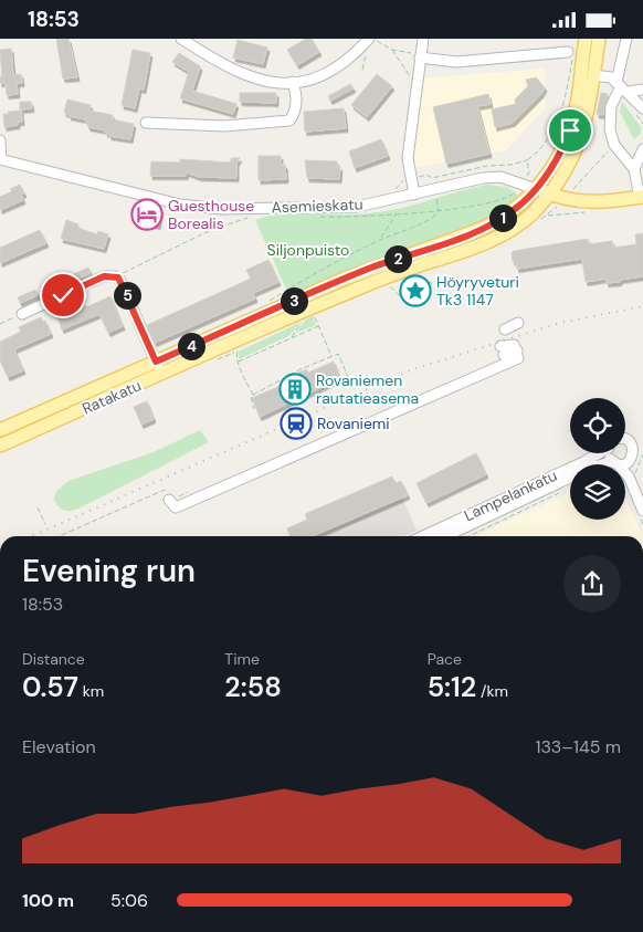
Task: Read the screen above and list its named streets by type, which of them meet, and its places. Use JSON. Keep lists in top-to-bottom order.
{
  "streets": {
    "main road": ["Ratakatu"],
    "street": ["Asemieskatu", "Lampelankatu"]
  },
  "crossings": [
    ["Asemieskatu", "Ratakatu"]
  ],
  "parks": ["Siljonpuisto"],
  "places": {
    "hotel": ["Guesthouse Borealis"],
    "place": ["Höyryveturi Tk3 1147"],
    "building": ["Rovaniemen rautatieasema"],
    "station": ["Rovaniemi"]
  },
  "page": {
    "status": "18:53",
    "pins": [
      "1",
      "2",
      "5",
      "3",
      "4"
    ],
    "heading": ["Evening run", "18:53"],
    "stats": [
      ["Distance", "0.57 km"],
      ["Time", "2:58"],
      ["Pace", "5:12 /km"]
    ],
    "chart": ["Elevation", "133–145 m"],
    "list": [
      {
        "name": "100 m",
        "note": "5:06"
      }
    ]
  }
}
